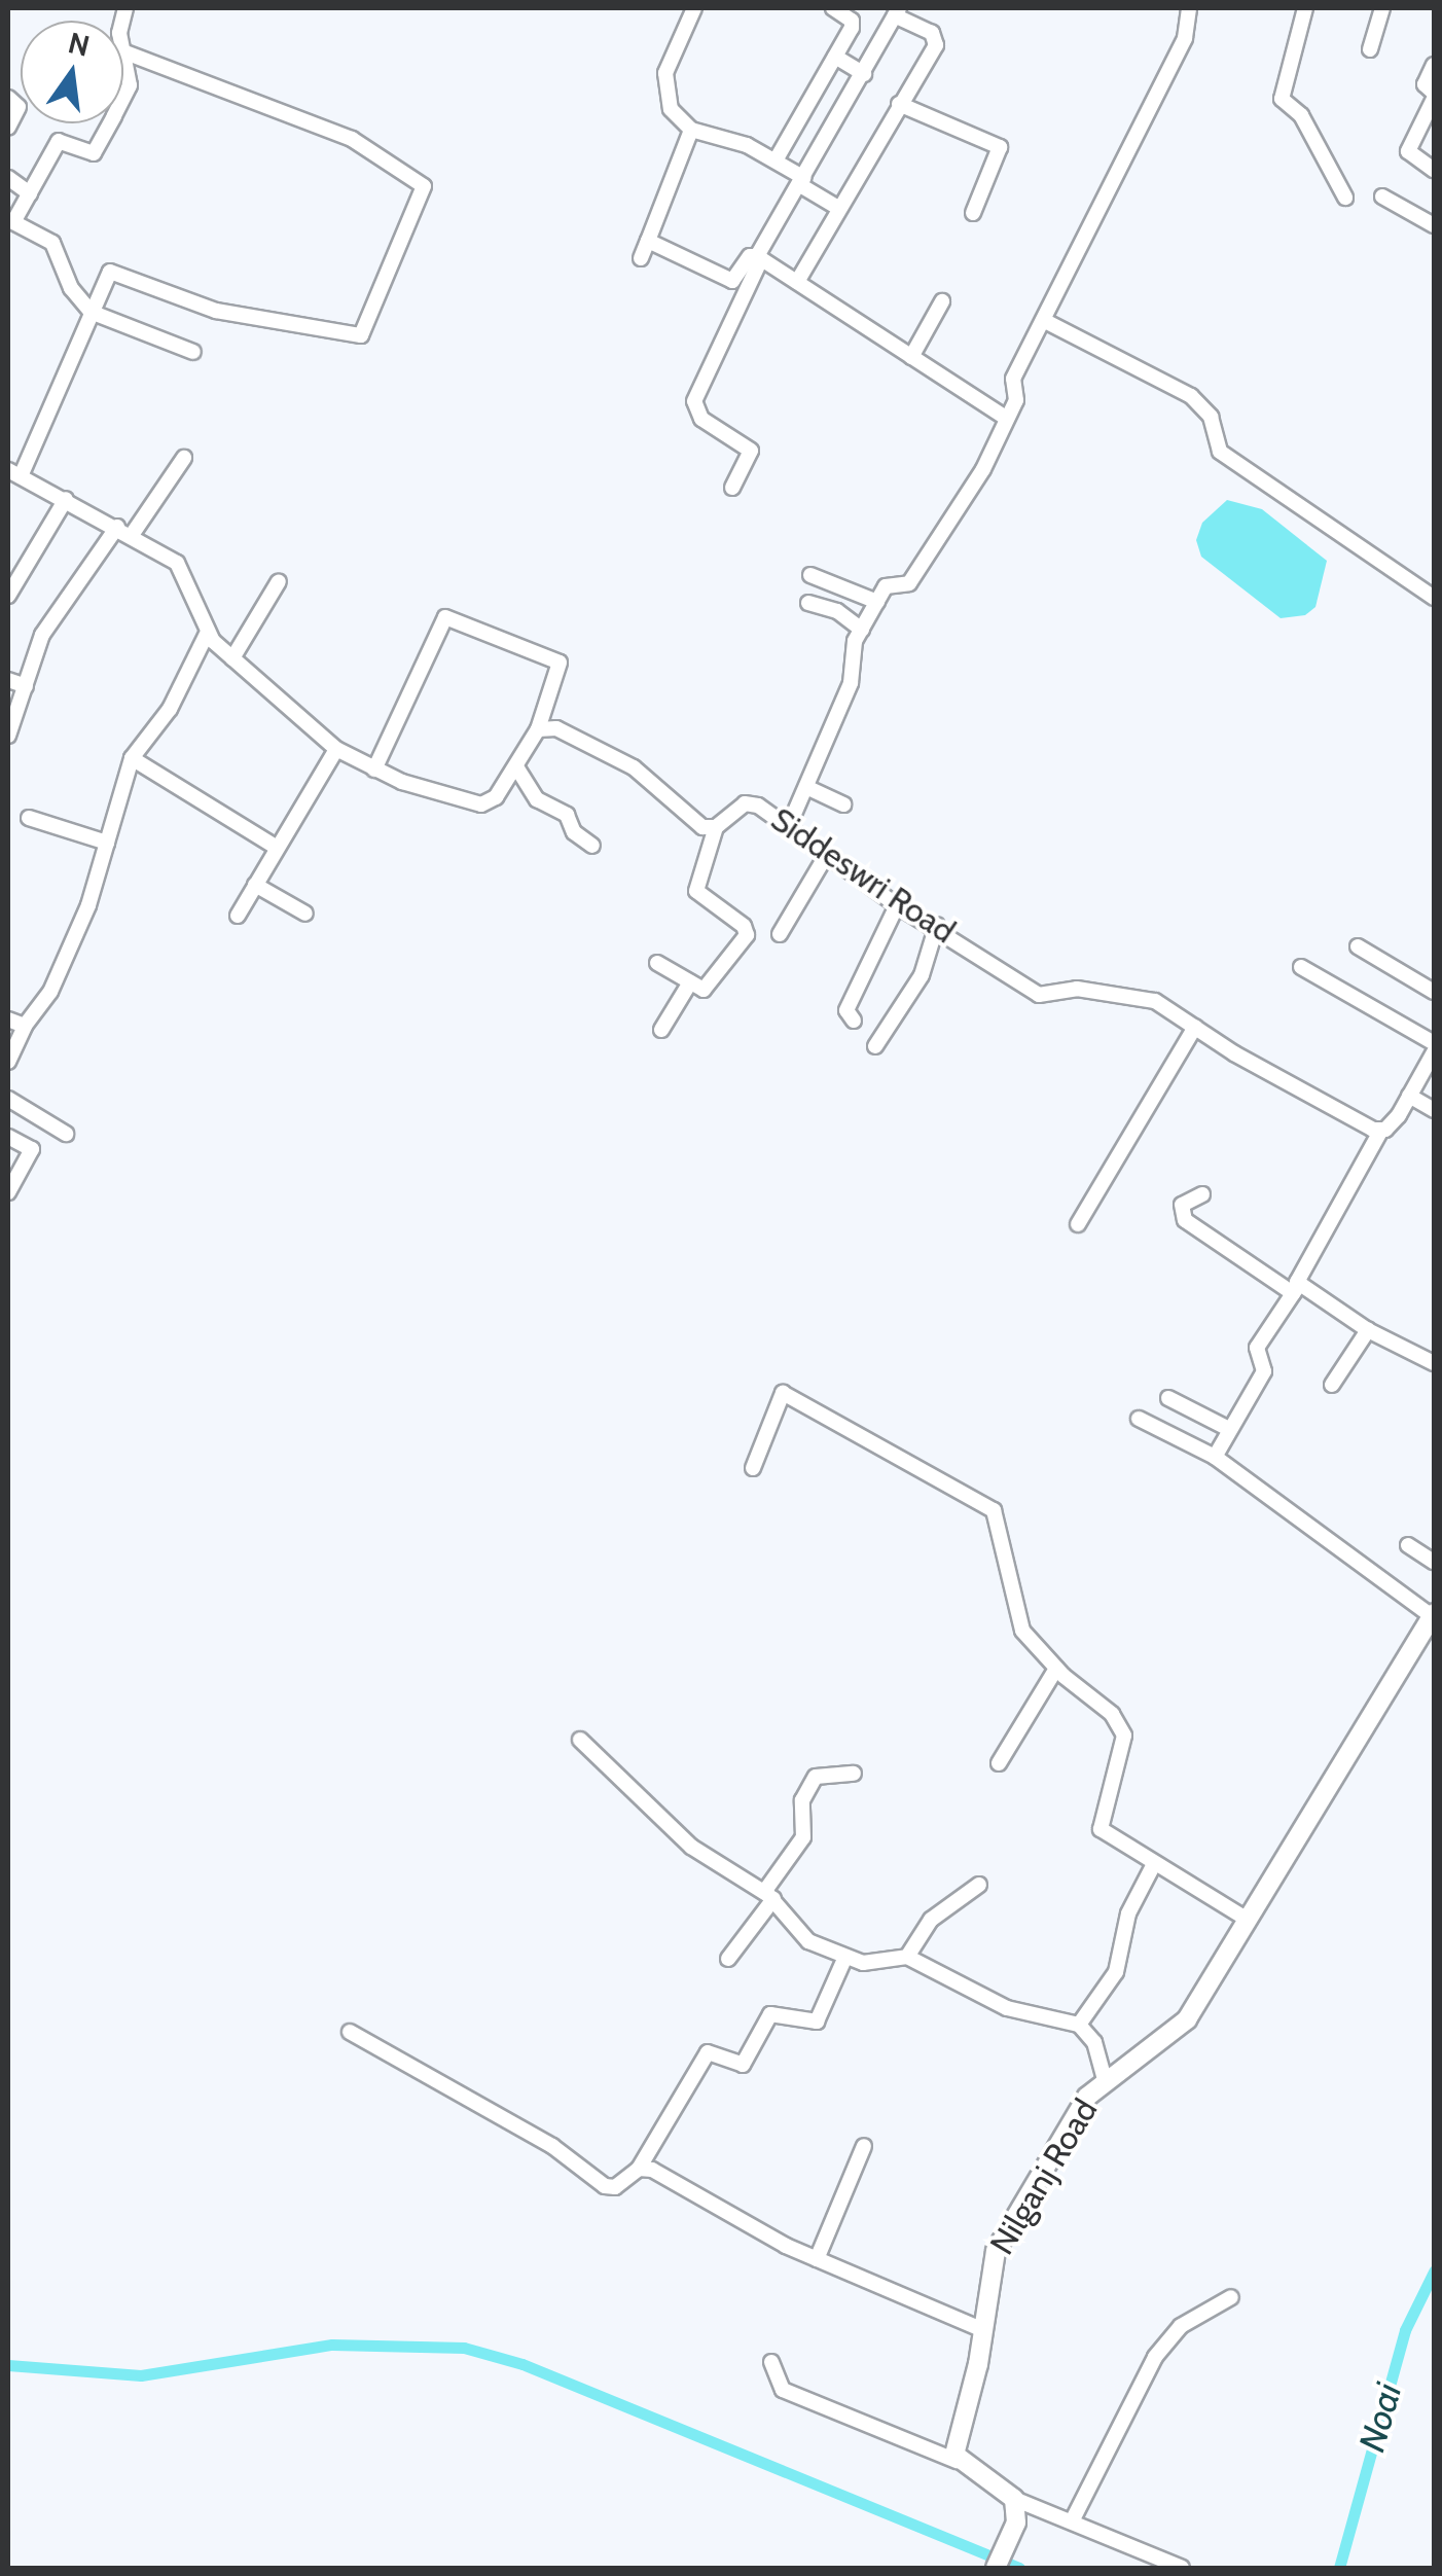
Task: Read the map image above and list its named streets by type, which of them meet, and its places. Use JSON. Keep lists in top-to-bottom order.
{
  "streets": {
    "street": ["Siddeswri Road", "Nilganj Road"]
  },
  "water": ["Noai"],
  "north": "top"
}
